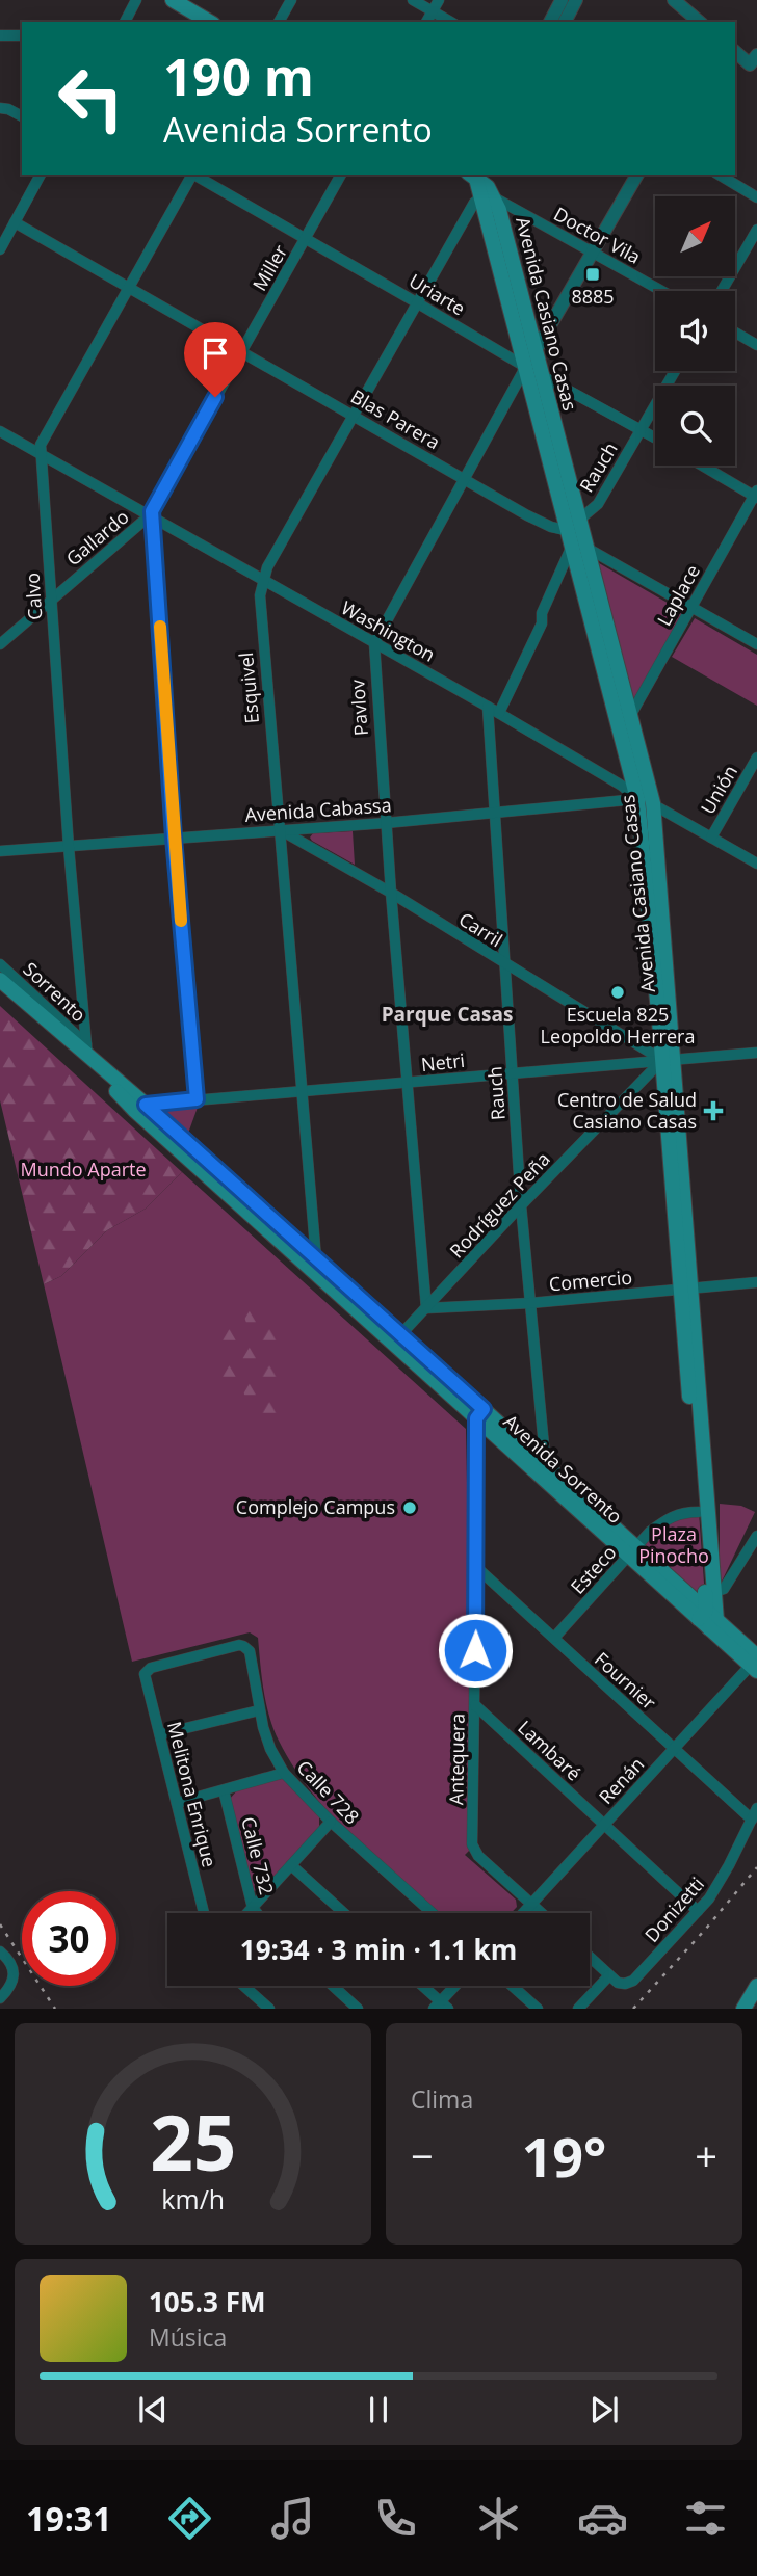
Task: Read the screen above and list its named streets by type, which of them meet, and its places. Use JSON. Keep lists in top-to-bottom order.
{
  "streets": {
    "main road": ["Avenida Casiano Casas", "Avenida Sorrento"],
    "street": [
      "Doctor Vila",
      "Miller",
      "Uriarte",
      "Blas Parera",
      "Rauch",
      "Gallardo",
      "Laplace",
      "Calvo",
      "Washington",
      "Esquivel",
      "Pavlov",
      "Unión",
      "Avenida Cabassa",
      "Carril",
      "Sorrento",
      "Netri",
      "Rodríguez Peña",
      "Comercio",
      "Esteco",
      "Fournier",
      "Lambaré",
      "Antequera",
      "Renán",
      "Calle 728",
      "Melitona Enrique",
      "Calle 732",
      "Donizetti"
    ]
  },
  "crossings": [
    ["Doctor Vila", "Avenida Casiano Casas"],
    ["Doctor Vila", "Esquivel"],
    ["Miller", "Uriarte"],
    ["Miller", "Blas Parera"],
    ["Miller", "Gallardo"],
    ["Miller", "Washington"],
    ["Miller", "Avenida Cabassa"],
    ["Miller", "Netri"],
    ["Uriarte", "Avenida Casiano Casas"],
    ["Uriarte", "Rauch"],
    ["Uriarte", "Esquivel"],
    ["Avenida Casiano Casas", "Blas Parera"],
    ["Avenida Casiano Casas", "Rauch"],
    ["Avenida Casiano Casas", "Laplace"],
    ["Avenida Casiano Casas", "Washington"],
    ["Avenida Casiano Casas", "Esquivel"],
    ["Avenida Casiano Casas", "Avenida Cabassa"],
    ["Avenida Casiano Casas", "Carril"],
    ["Avenida Casiano Casas", "Netri"],
    ["Avenida Casiano Casas", "Rodríguez Peña"],
    ["Avenida Casiano Casas", "Comercio"],
    ["Avenida Casiano Casas", "Avenida Sorrento"],
    ["Avenida Casiano Casas", "Esteco"],
    ["Blas Parera", "Rauch"],
    ["Blas Parera", "Laplace"],
    ["Blas Parera", "Calvo"],
    ["Blas Parera", "Esquivel"],
    ["Rauch", "Washington"],
    ["Rauch", "Avenida Cabassa"],
    ["Rauch", "Carril"],
    ["Rauch", "Netri"],
    ["Rauch", "Rodríguez Peña"],
    ["Rauch", "Comercio"],
    ["Rauch", "Avenida Sorrento"],
    ["Gallardo", "Calvo"],
    ["Gallardo", "Washington"],
    ["Calvo", "Washington"],
    ["Calvo", "Avenida Cabassa"],
    ["Calvo", "Sorrento"],
    ["Calvo", "Avenida Sorrento"],
    ["Washington", "Esquivel"],
    ["Washington", "Pavlov"],
    ["Washington", "Unión"],
    ["Washington", "Avenida Cabassa"],
    ["Esquivel", "Avenida Cabassa"],
    ["Esquivel", "Carril"],
    ["Esquivel", "Netri"],
    ["Esquivel", "Avenida Sorrento"],
    ["Pavlov", "Avenida Cabassa"],
    ["Pavlov", "Carril"],
    ["Pavlov", "Netri"],
    ["Pavlov", "Rodríguez Peña"],
    ["Pavlov", "Comercio"],
    ["Avenida Cabassa", "Carril"],
    ["Carril", "Netri"],
    ["Carril", "Rodríguez Peña"],
    ["Sorrento", "Avenida Sorrento"],
    ["Netri", "Rodríguez Peña"],
    ["Netri", "Avenida Sorrento"],
    ["Rodríguez Peña", "Comercio"],
    ["Rodríguez Peña", "Avenida Sorrento"],
    ["Avenida Sorrento", "Esteco"],
    ["Avenida Sorrento", "Antequera"],
    ["Avenida Sorrento", "Renán"],
    ["Esteco", "Fournier"],
    ["Fournier", "Antequera"],
    ["Fournier", "Renán"],
    ["Fournier", "Donizetti"],
    ["Lambaré", "Antequera"],
    ["Lambaré", "Renán"],
    ["Lambaré", "Donizetti"],
    ["Antequera", "Renán"],
    ["Calle 728", "Melitona Enrique"]
  ],
  "districts": ["Parque Casas"],
  "parks": ["Mundo Aparte", "Plaza Pinocho"],
  "places": {
    "transit": ["8885"],
    "other": ["Escuela 825 Leopoldo Herrera", "Complejo Campus"],
    "health": ["Centro de Salud Casiano Casas"]
  },
  "north": "top right",
  "page": {
    "turn": ["190 m", "Avenida Sorrento"],
    "limit": "30",
    "trip": "19:34 · 3 min · 1.1 km",
    "tile": "Clima",
    "heat": ["−", "19°", "+"],
    "song": ["105.3 FM", "Música"],
    "tabs": "19:31",
    "gauge": ["25", "km/h"]
  }
}
